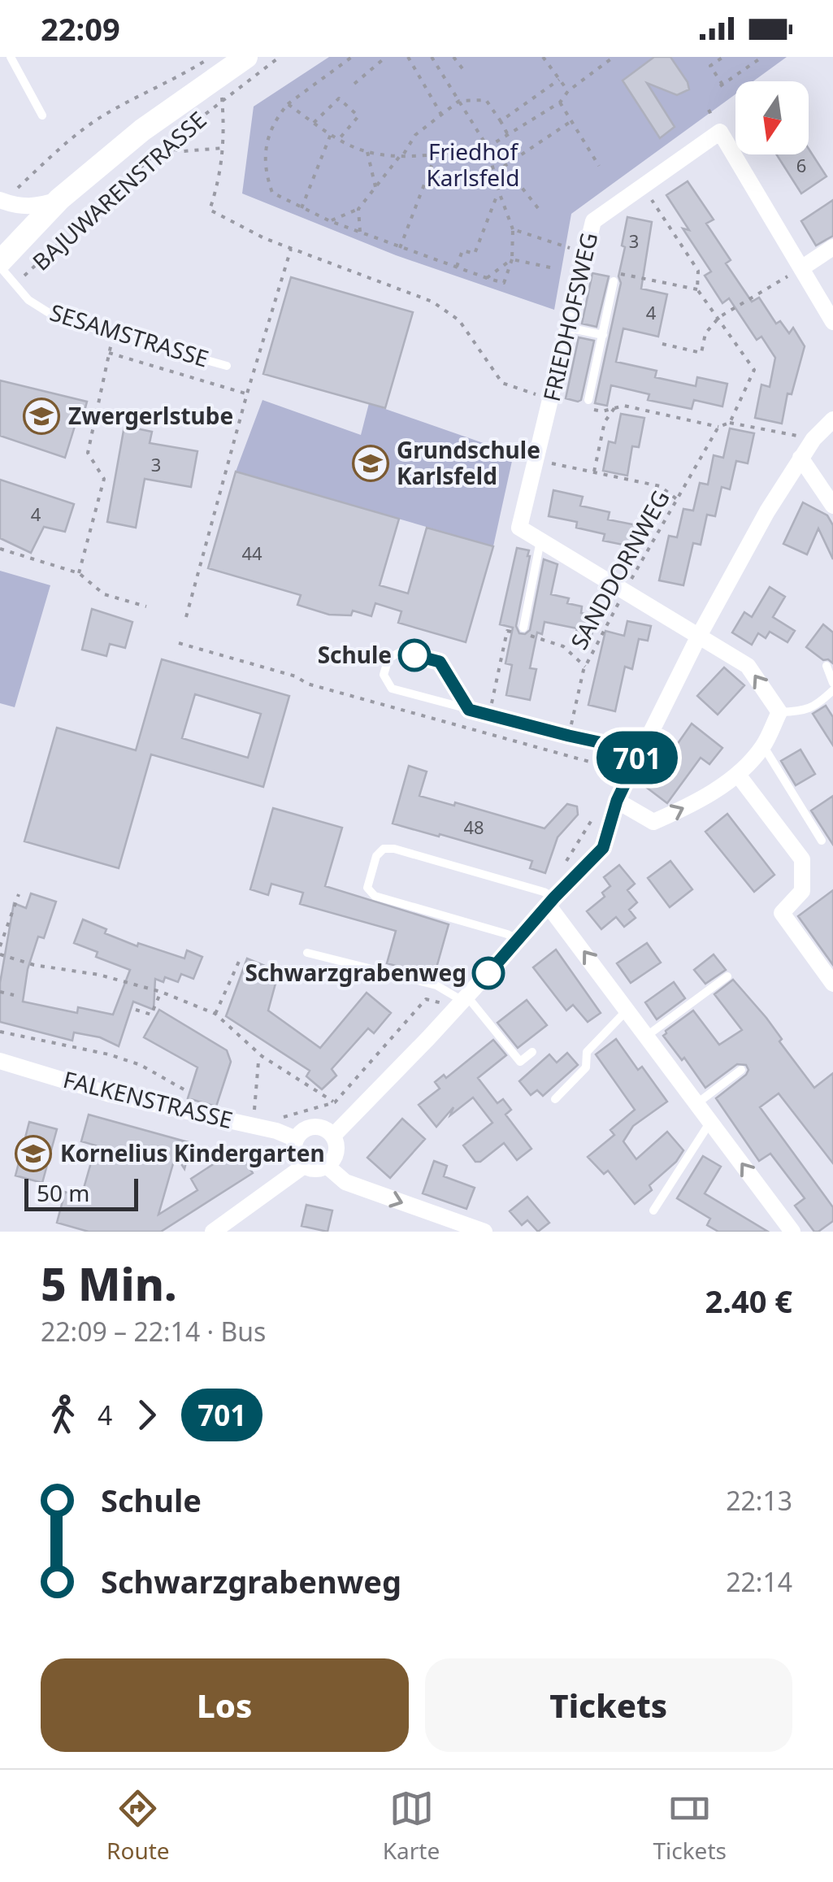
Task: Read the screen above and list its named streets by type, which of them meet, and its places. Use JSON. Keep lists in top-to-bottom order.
{
  "streets": {
    "main road": ["BAJUWARENSTRASSE"],
    "street": ["FRIEDHOFSWEG", "FALKENSTRASSE"],
    "lane": ["SESAMSTRASSE"],
    "path": ["SANDDORNWEG"]
  },
  "crossings": [
    ["BAJUWARENSTRASSE", "SESAMSTRASSE"],
    ["FRIEDHOFSWEG", "SANDDORNWEG"]
  ],
  "parks": ["Friedhof Karlsfeld"],
  "places": {
    "school or university": ["Zwergerlstube", "Grundschule Karlsfeld", "Kornelius Kindergarten"],
    "other": ["Schule", "Schwarzgrabenweg"]
  },
  "lines": ["bus line 701"],
  "house_numbers": [
    "6",
    "3",
    "4",
    "3",
    "4",
    "44",
    "48"
  ],
  "scale_bar": "50 m",
  "north": "bottom",
  "page": {
    "status": "22:09",
    "on_map": "701",
    "scale": "50 m",
    "heading": ["5 Min.", "22:09 – 22:14 · Bus", "2.40 €"],
    "legs": ["4", "701"],
    "list": [
      {
        "name": "Schule",
        "value": "22:13"
      },
      {
        "name": "Schwarzgrabenweg",
        "value": "22:14"
      }
    ],
    "buttons": ["Los", "Tickets"],
    "tabs": ["Route", "Karte", "Tickets"]
  }
}
